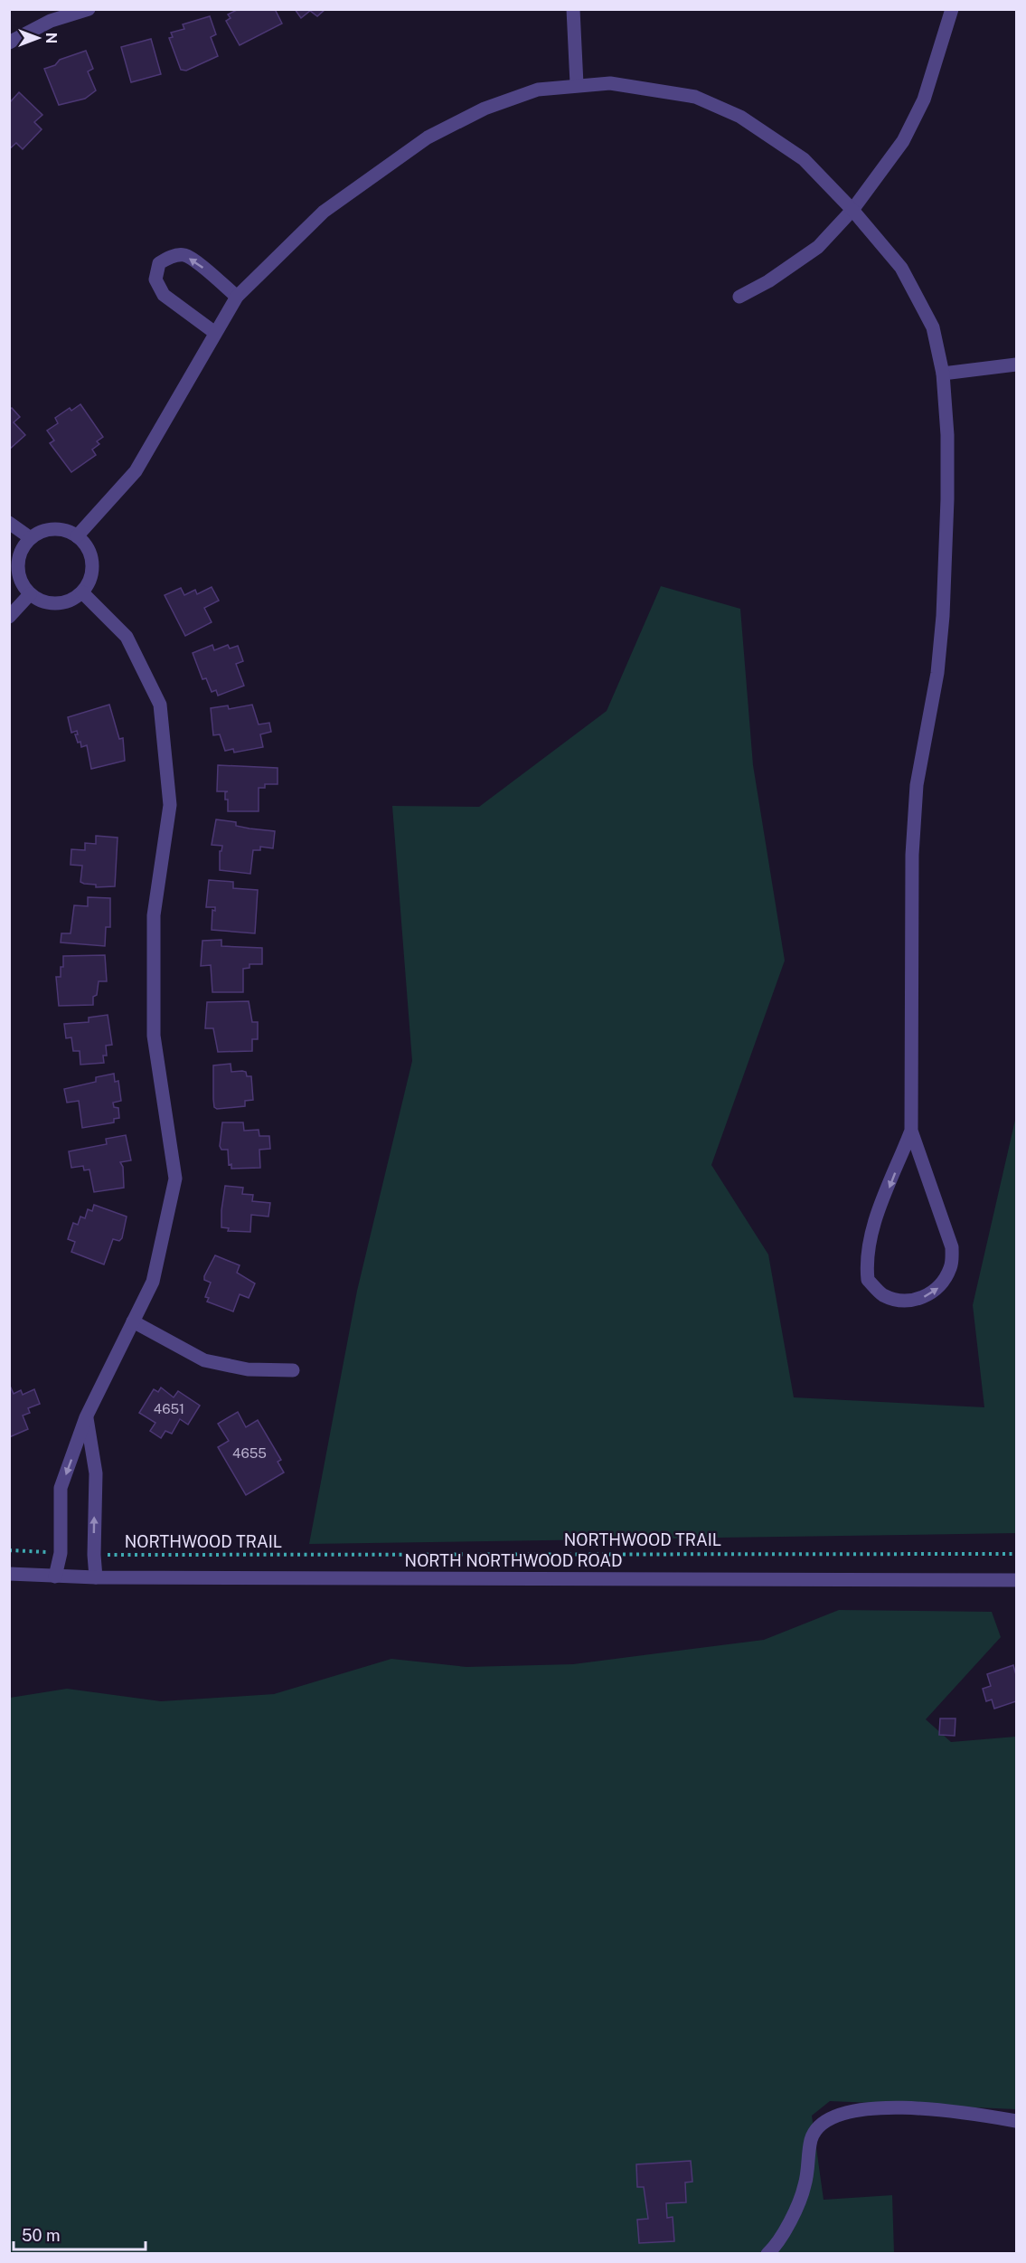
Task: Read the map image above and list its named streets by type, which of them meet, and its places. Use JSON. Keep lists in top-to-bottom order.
{
  "streets": {
    "street": ["NORTH NORTHWOOD ROAD"],
    "path": ["NORTHWOOD TRAIL"]
  },
  "house_numbers": ["4651", "4655"],
  "scale_bar": "50 m",
  "north": "right"
}
